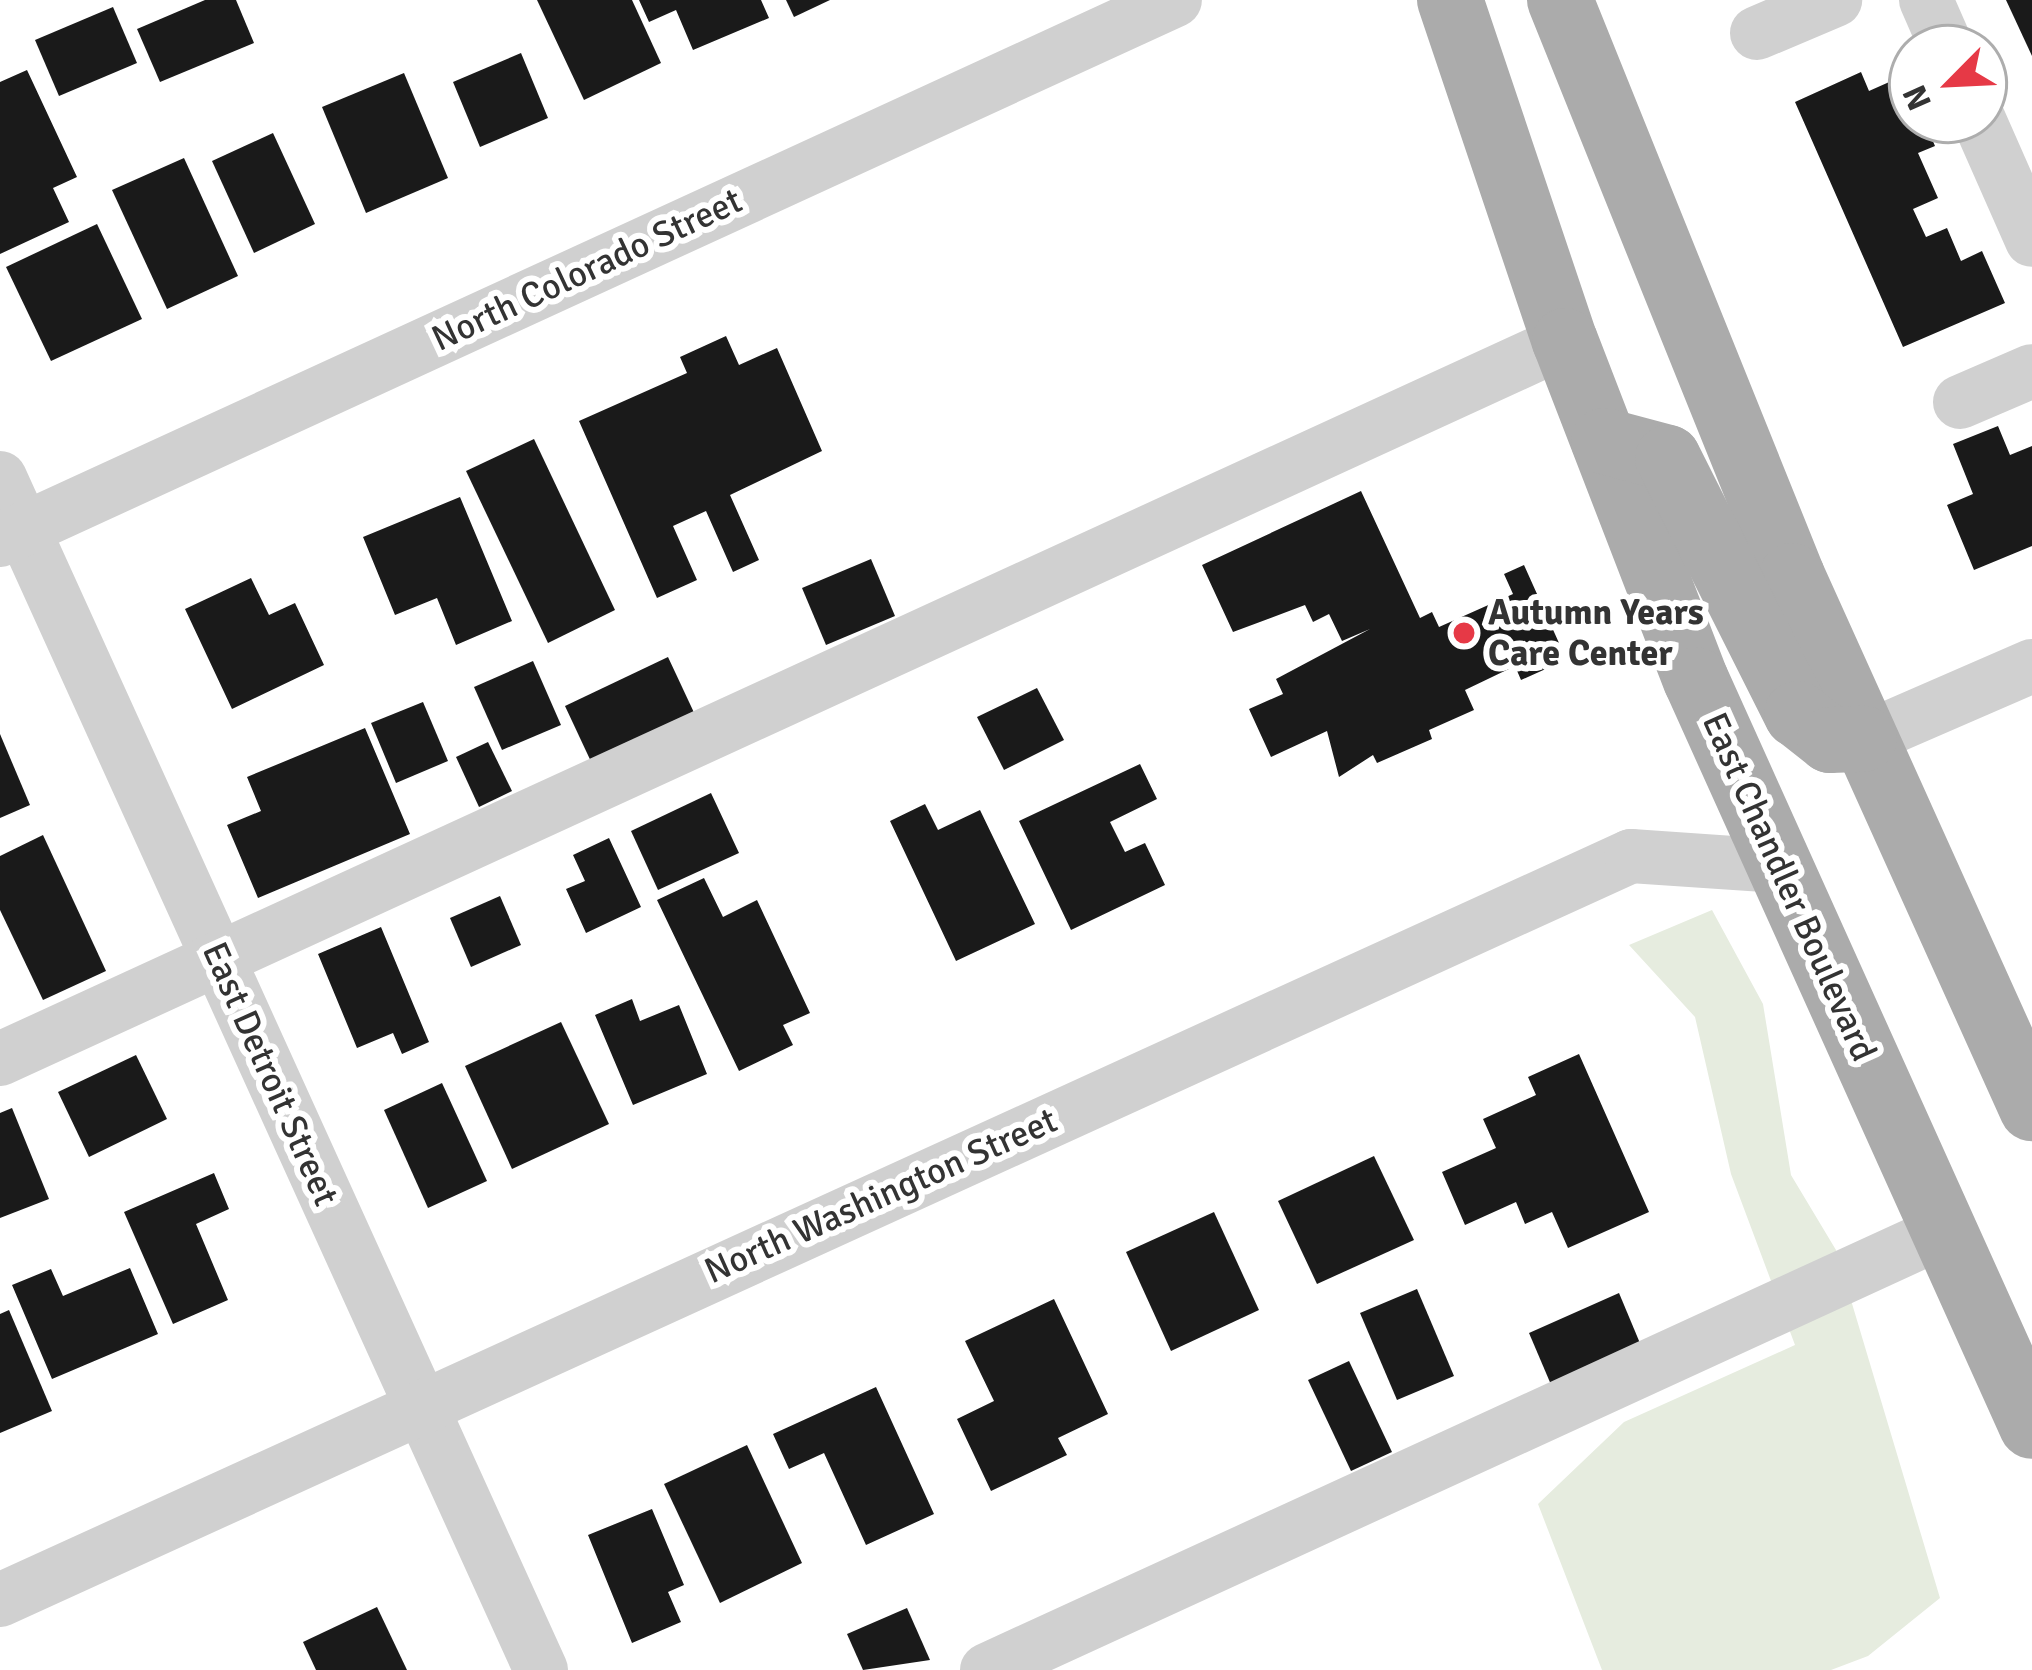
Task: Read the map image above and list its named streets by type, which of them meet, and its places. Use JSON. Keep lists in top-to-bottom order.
{
  "streets": {
    "main road": ["East Chandler Boulevard"],
    "street": ["North Colorado Street", "East Detroit Street", "North Washington Street"]
  },
  "crossings": [
    ["North Colorado Street", "East Detroit Street"],
    ["East Chandler Boulevard", "North Washington Street"],
    ["East Detroit Street", "North Washington Street"]
  ],
  "places": ["Autumn Years Care Center"],
  "north": "bottom left"
}
